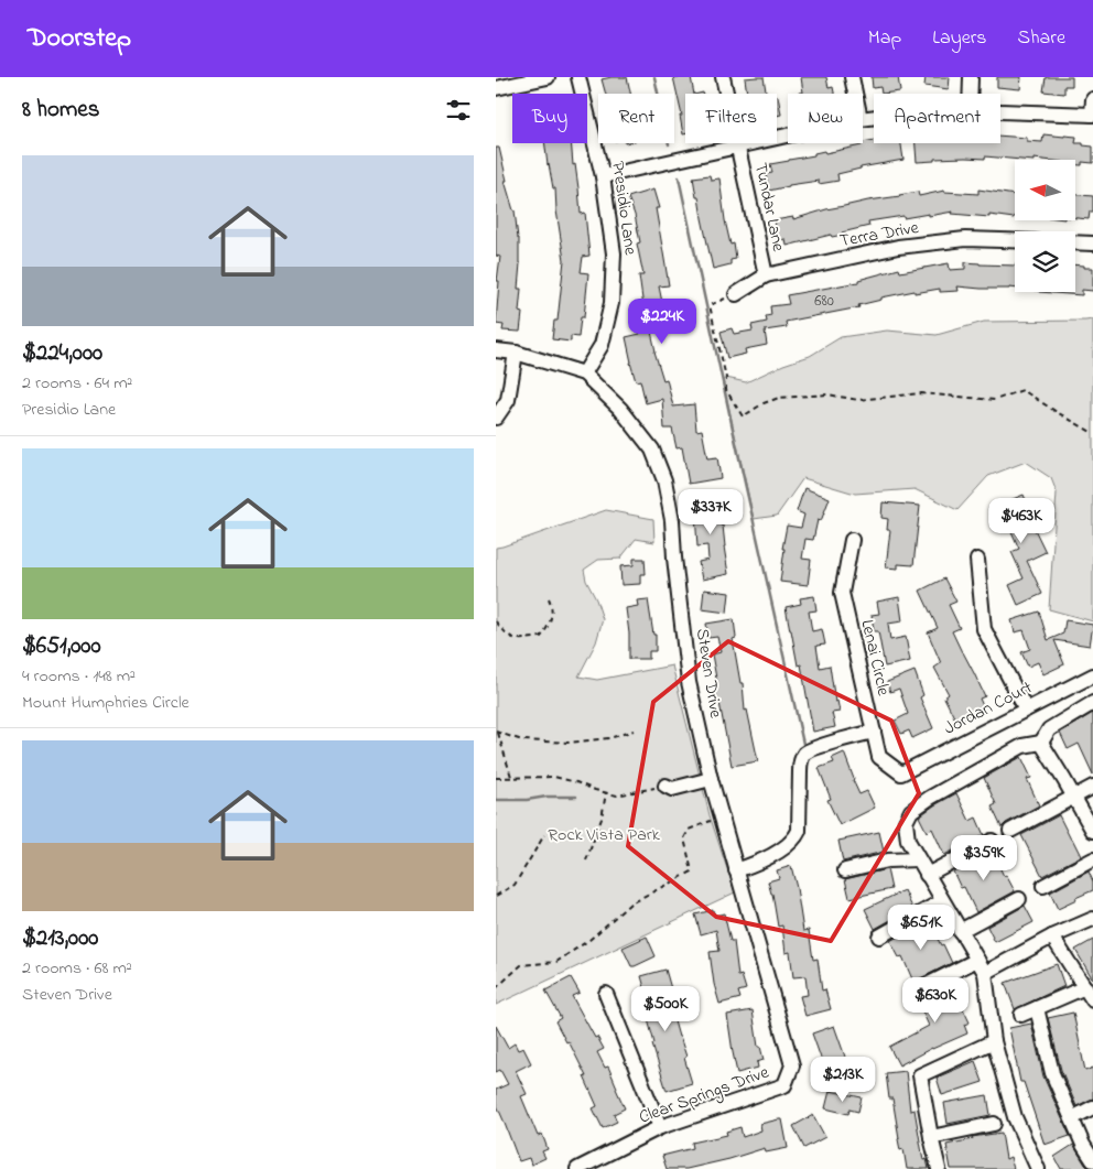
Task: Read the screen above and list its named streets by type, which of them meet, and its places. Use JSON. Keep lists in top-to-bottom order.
{
  "streets": {
    "street": [
      "Tundar Lane",
      "Presidio Lane",
      "Terra Drive",
      "Lenai Circle",
      "Steven Drive",
      "Jordan Court",
      "Clear Springs Drive"
    ]
  },
  "crossings": [
    ["Tundar Lane", "Terra Drive"],
    ["Presidio Lane", "Steven Drive"],
    ["Lenai Circle", "Jordan Court"],
    ["Steven Drive", "Clear Springs Drive"]
  ],
  "parks": ["Rock Vista Park"],
  "house_numbers": ["680"],
  "north": "left",
  "page": {
    "header": "Doorstep",
    "nav": ["Map", "Layers", "Share"],
    "heading": "8 homes",
    "chip": [
      "Buy",
      "Rent",
      "Filters",
      "New",
      "Apartment"
    ],
    "list": [
      {
        "name": "$224,000",
        "note": "2 rooms · 64 m² · Presidio Lane"
      },
      {
        "name": "$651,000",
        "note": "4 rooms · 148 m² · Mount Humphries Circle"
      },
      {
        "name": "$213,000",
        "note": "2 rooms · 68 m² · Steven Drive"
      }
    ],
    "price": [
      "$224K",
      "$337K",
      "$463K",
      "$359K",
      "$651K",
      "$630K",
      "$500K",
      "$213K"
    ]
  }
}
